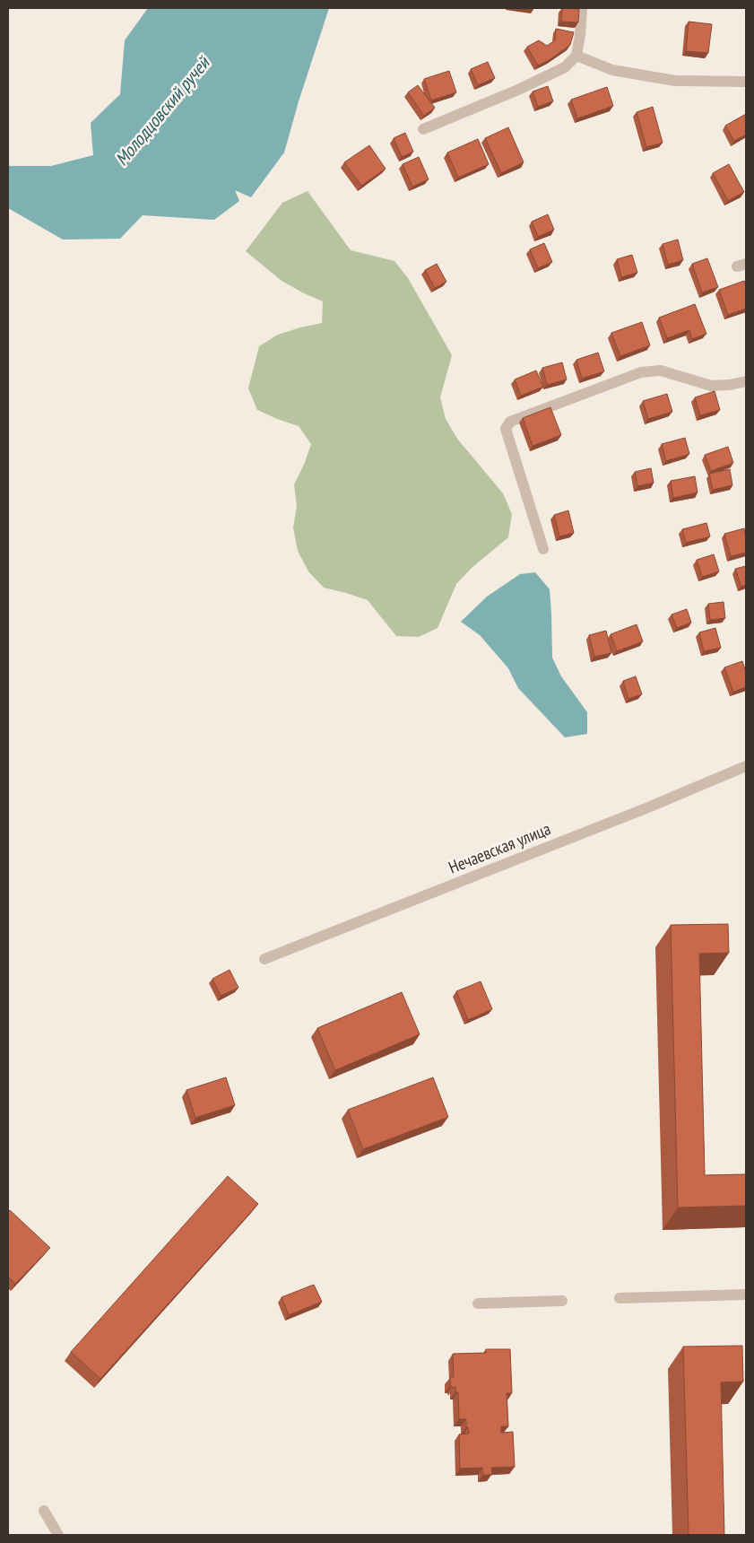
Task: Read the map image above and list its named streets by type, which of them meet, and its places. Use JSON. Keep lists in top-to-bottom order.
{
  "streets": {
    "street": ["Нечаевская улица"]
  },
  "water": ["Молодцовский ручей"]
}
